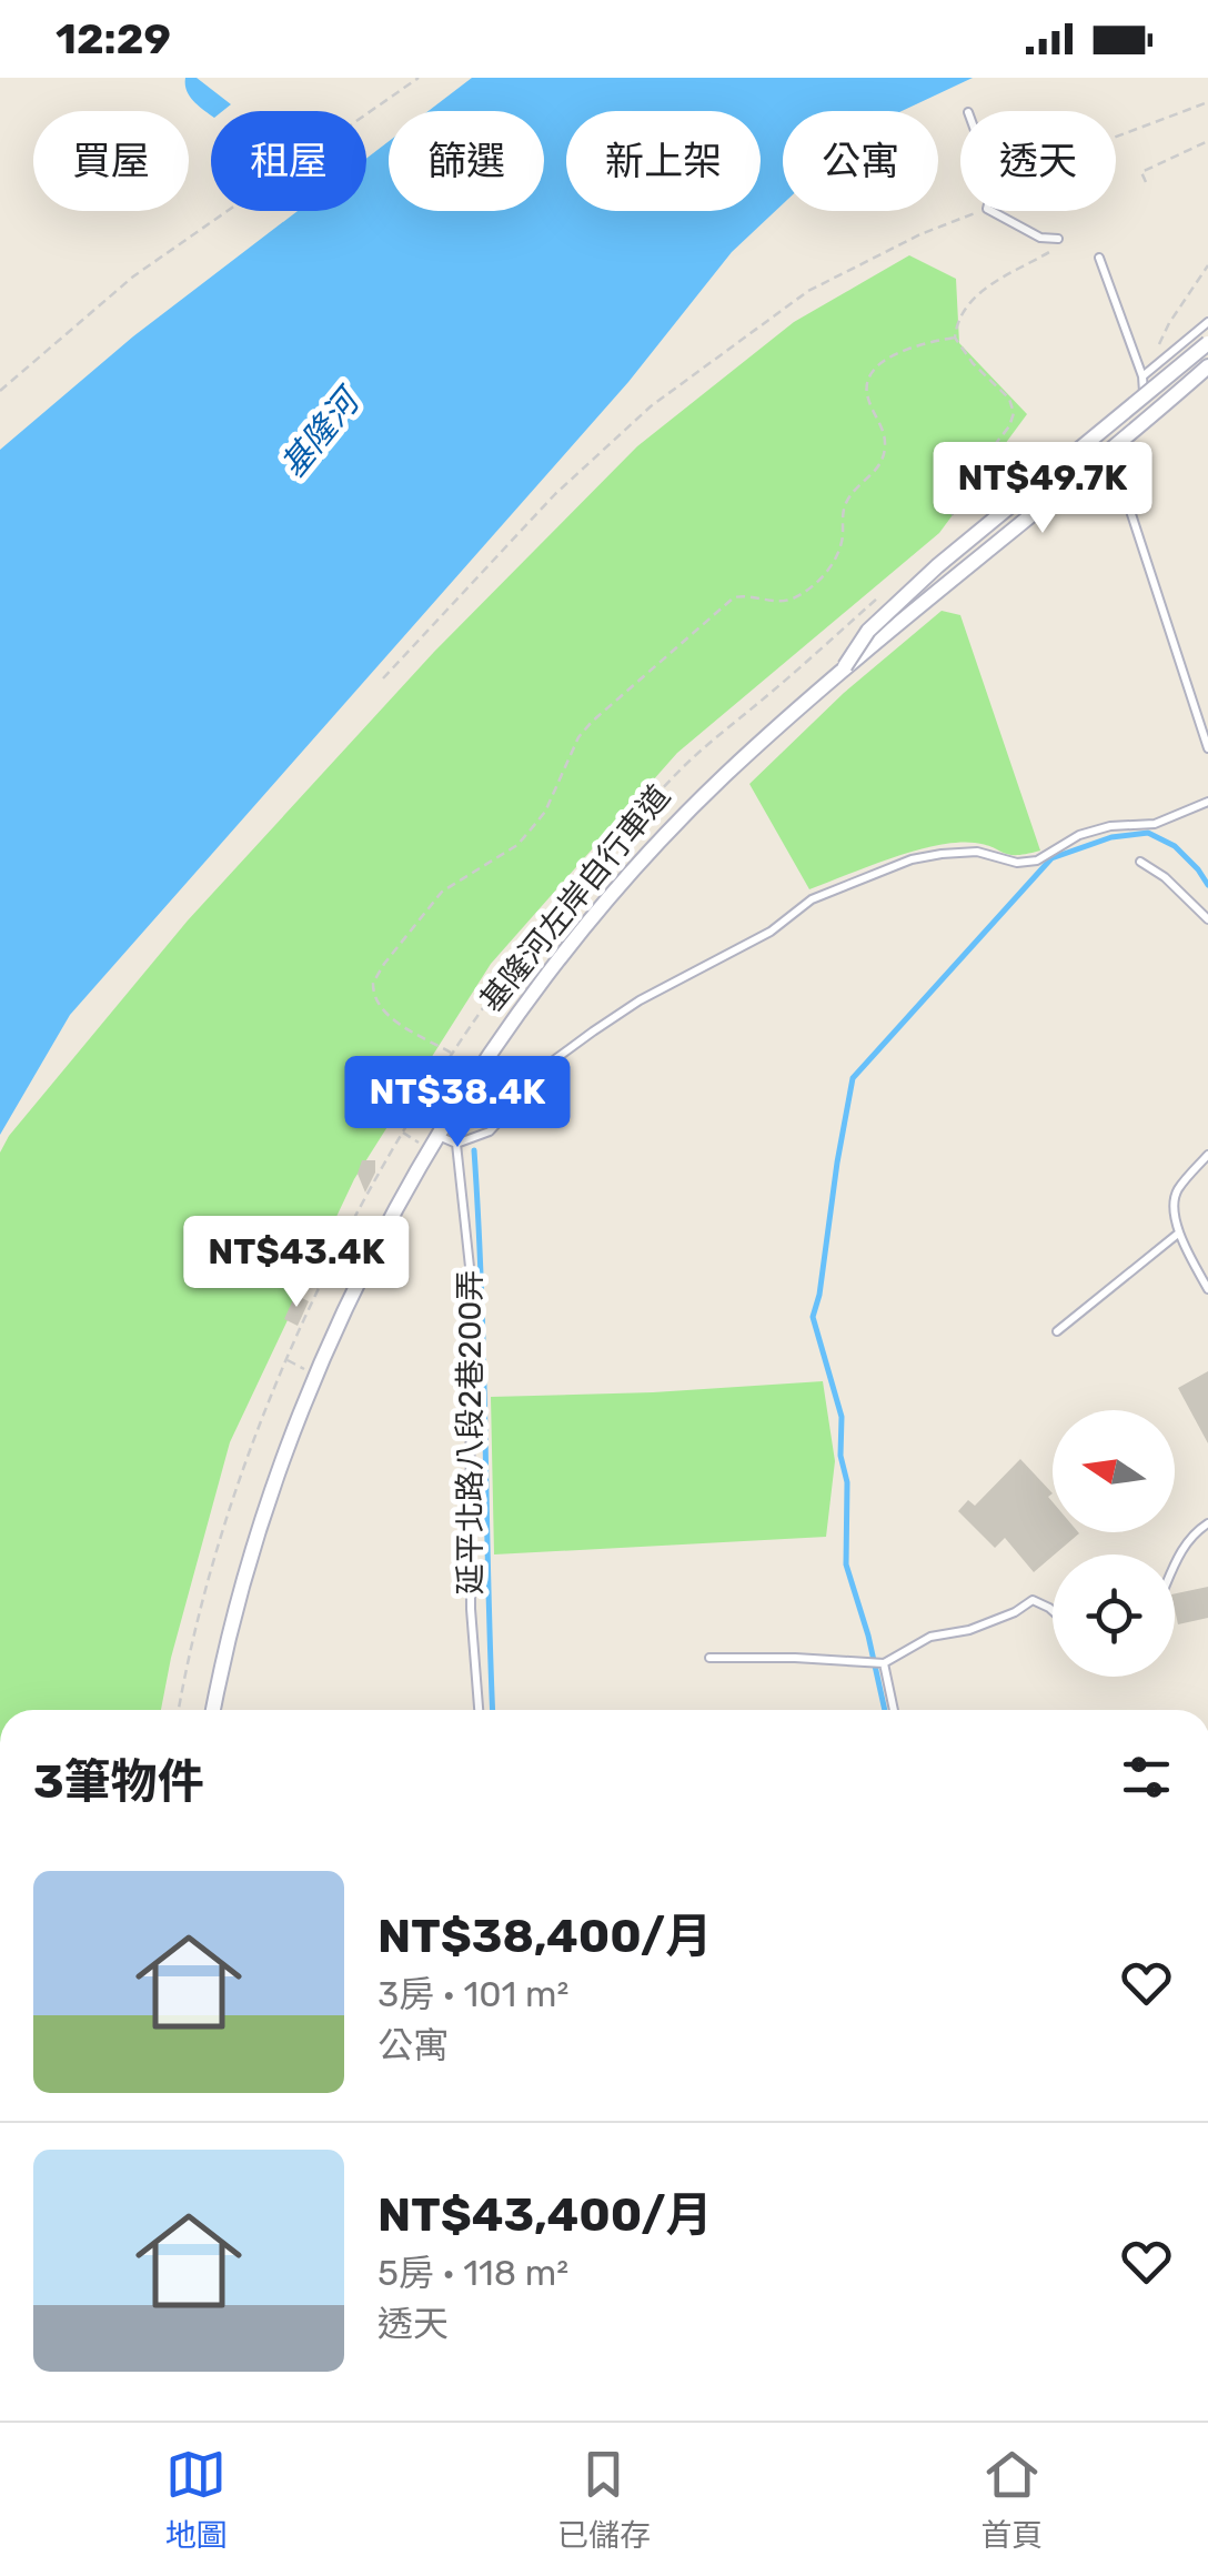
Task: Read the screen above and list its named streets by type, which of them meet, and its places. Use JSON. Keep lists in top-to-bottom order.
{
  "streets": {
    "lane": ["延平北路八段2巷200弄"],
    "path": ["基隆河左岸自行車道"]
  },
  "water": ["基隆河"],
  "north": "left",
  "page": {
    "status": "12:29",
    "chip": [
      "買屋",
      "租屋",
      "篩選",
      "新上架",
      "公寓",
      "透天"
    ],
    "price": ["NT$49.7K", "NT$38.4K", "NT$43.4K"],
    "heading": "3筆物件",
    "list": [
      {
        "name": "NT$38,400/月",
        "note": "3房 · 101 m² · 公寓"
      },
      {
        "name": "NT$43,400/月",
        "note": "5房 · 118 m² · 透天"
      }
    ],
    "tabs": ["地圖", "已儲存", "首頁"]
  }
}
